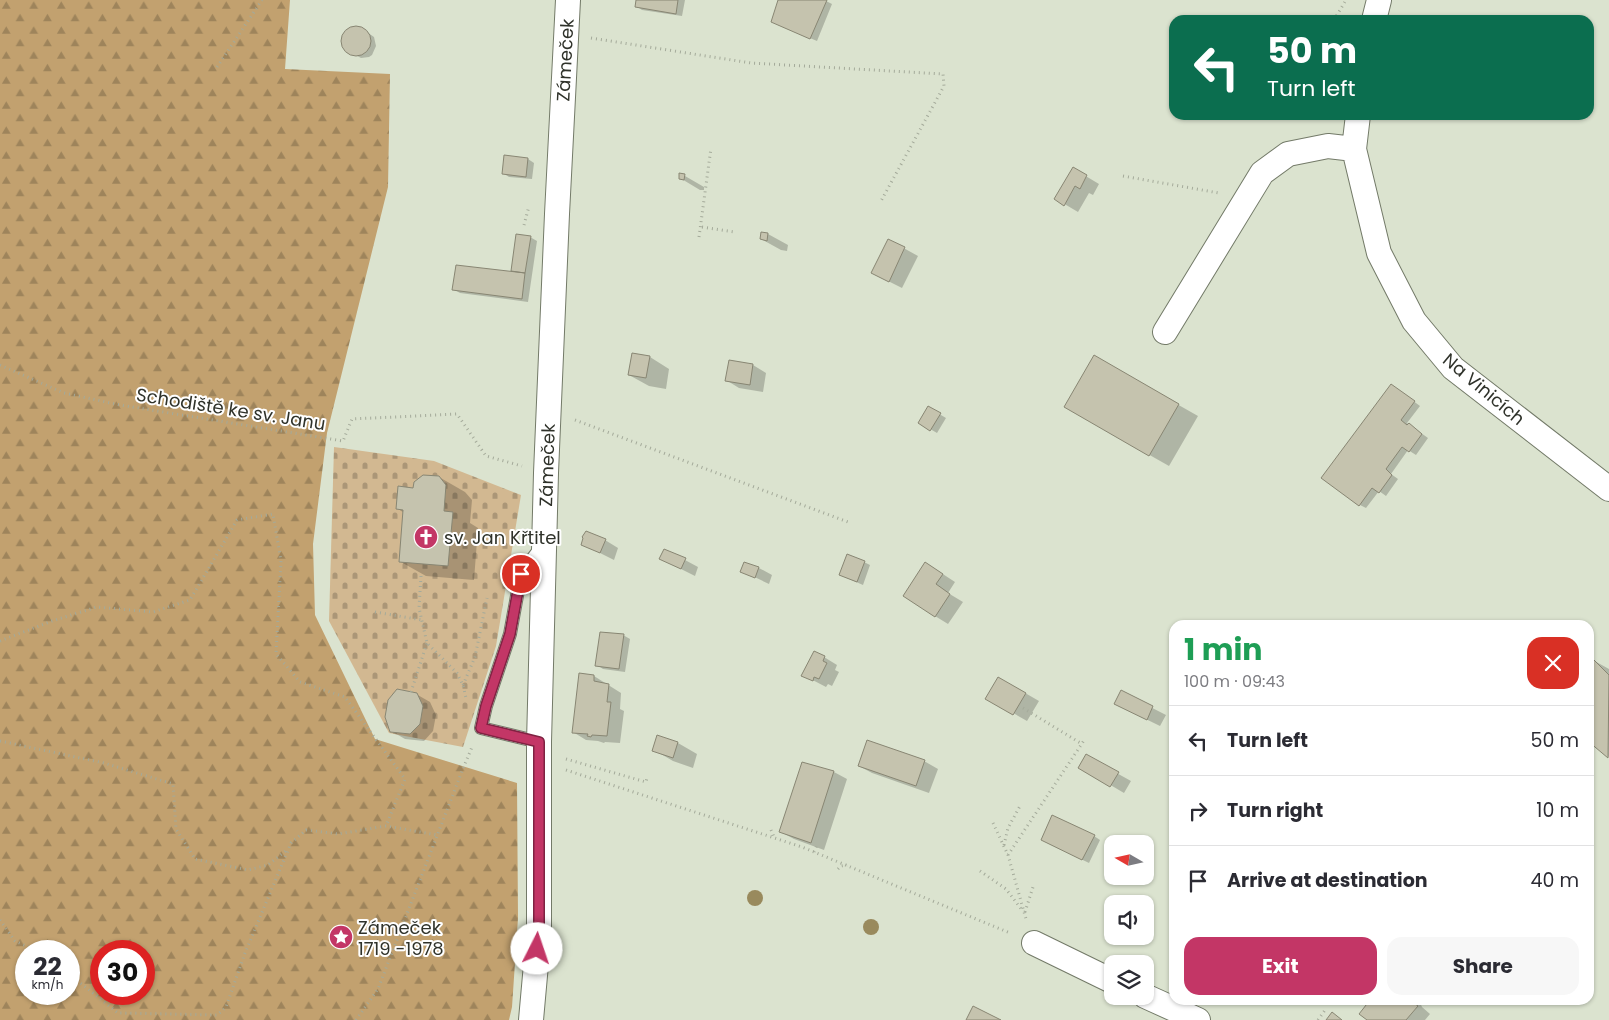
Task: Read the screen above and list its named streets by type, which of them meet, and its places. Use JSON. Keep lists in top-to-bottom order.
{
  "streets": {
    "street": ["Zámeček", "Na Vinicích"],
    "path": ["Schodiště ke sv. Janu"]
  },
  "crossings": [
    ["Zámeček", "Schodiště ke sv. Janu"]
  ],
  "places": {
    "church": ["sv. Jan Křtitel"],
    "place": ["Zámeček 1719 -1978"]
  },
  "north": "left",
  "page": {
    "turn": ["50 m", "Turn left"],
    "heading": ["1 min", "100 m · 09:43"],
    "list": [
      {
        "name": "Turn left",
        "value": "50 m"
      },
      {
        "name": "Turn right",
        "value": "10 m"
      },
      {
        "name": "Arrive at destination",
        "value": "40 m"
      }
    ],
    "buttons": ["Exit", "Share"],
    "speed": "22 km/h",
    "limit": "30"
  }
}
